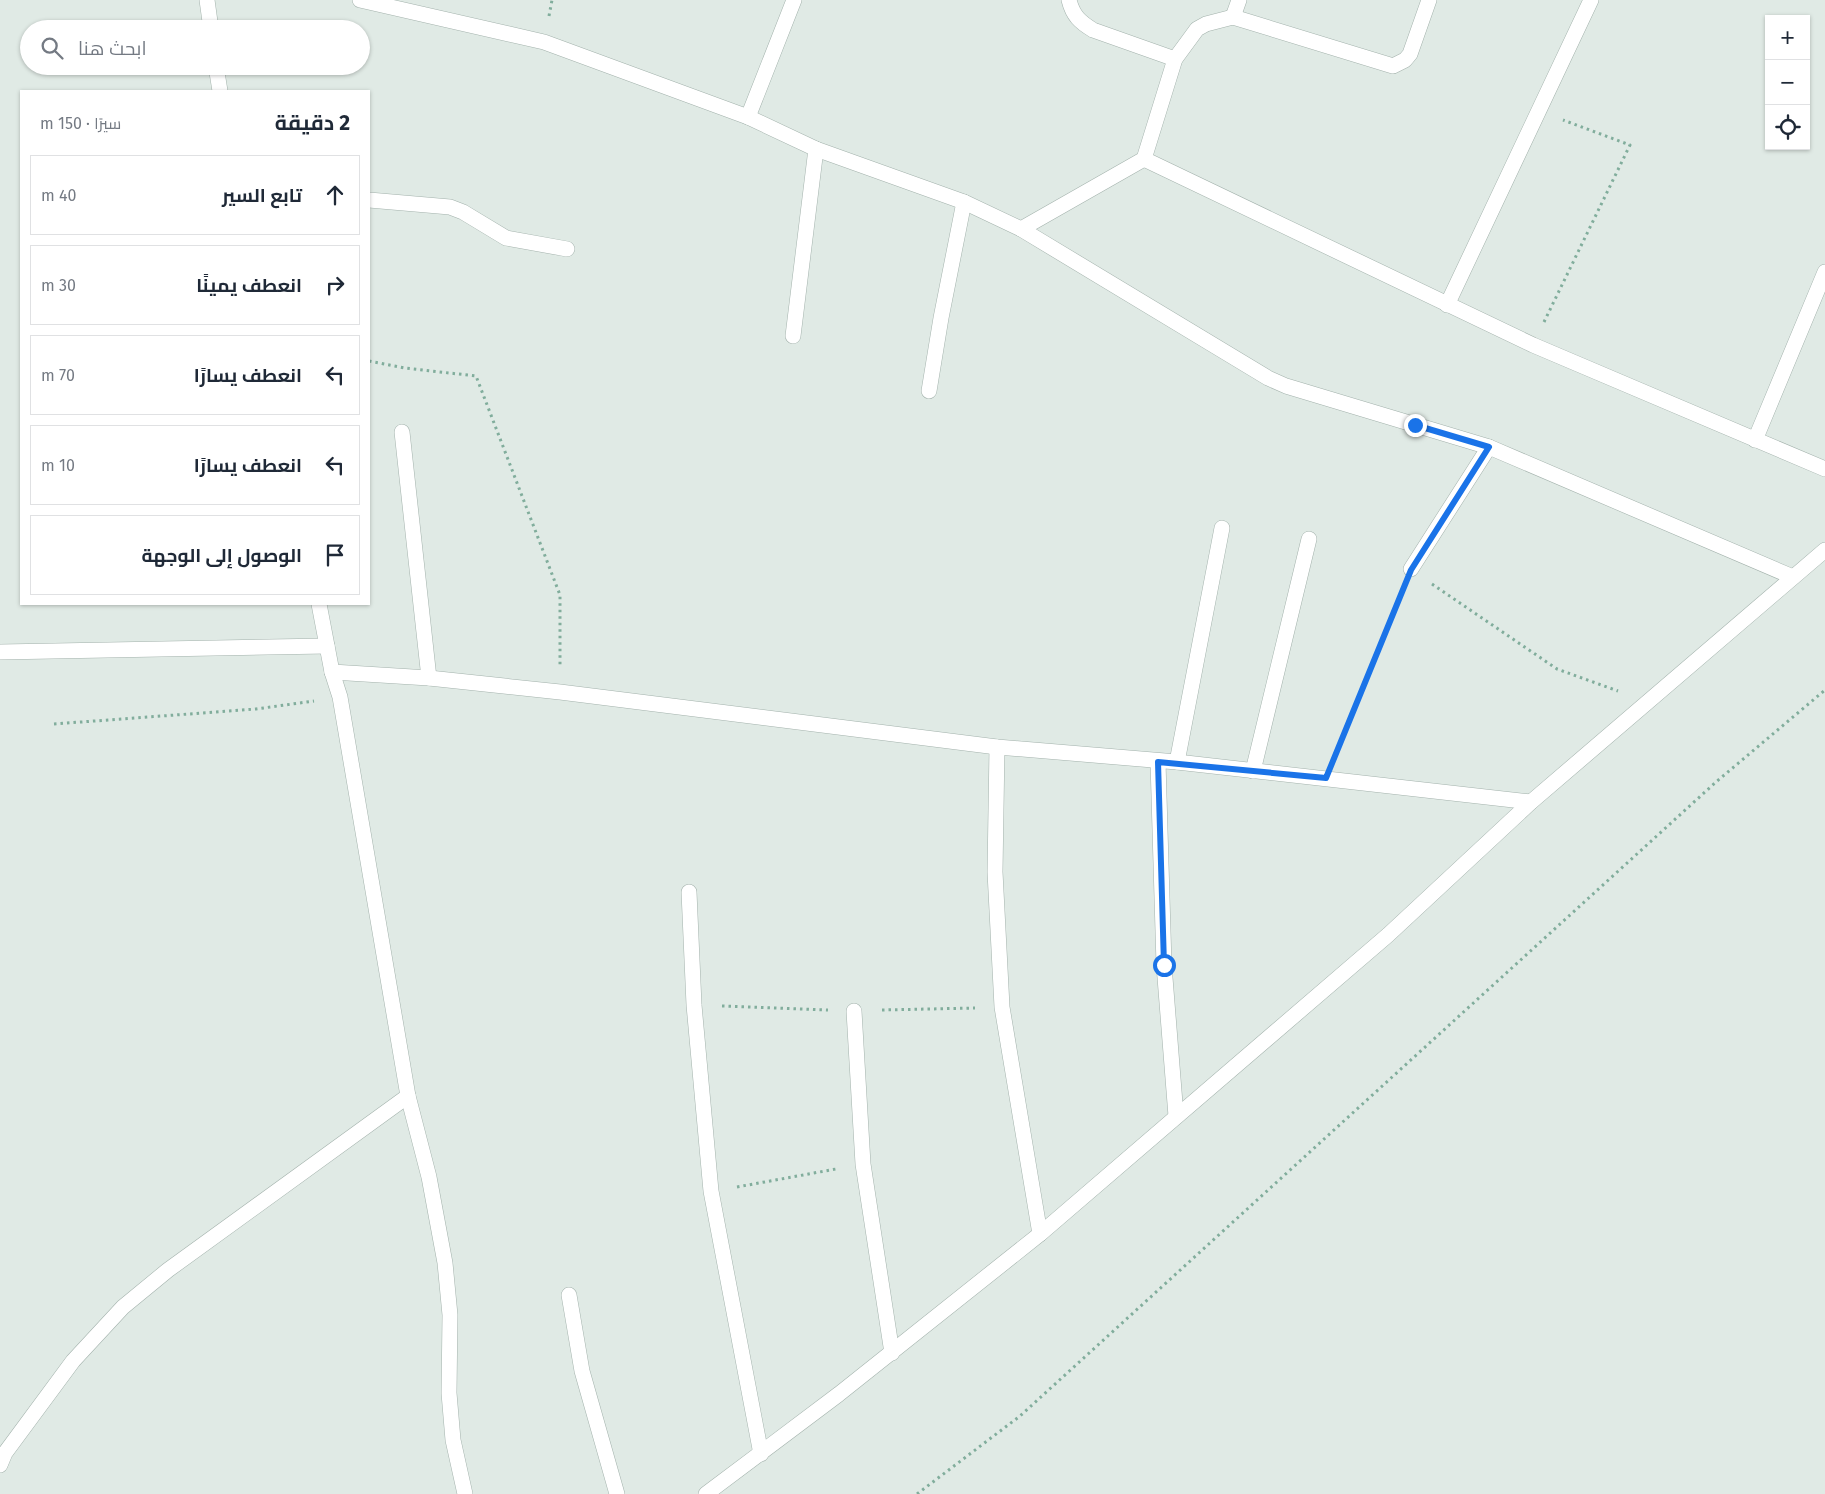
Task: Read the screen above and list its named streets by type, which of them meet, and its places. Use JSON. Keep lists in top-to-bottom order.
{
  "page": {
    "map_buttons": ["+", "−"],
    "search": "ابحث هنا",
    "heading": ["2 دقيقة", "سيرًا · 150 m"],
    "list": [
      ["تابع السير", "40 m"],
      ["انعطف يمينًا", "30 m"],
      ["انعطف يسارًا", "70 m"],
      ["انعطف يسارًا", "10 m"],
      "الوصول إلى الوجهة"
    ]
  }
}
